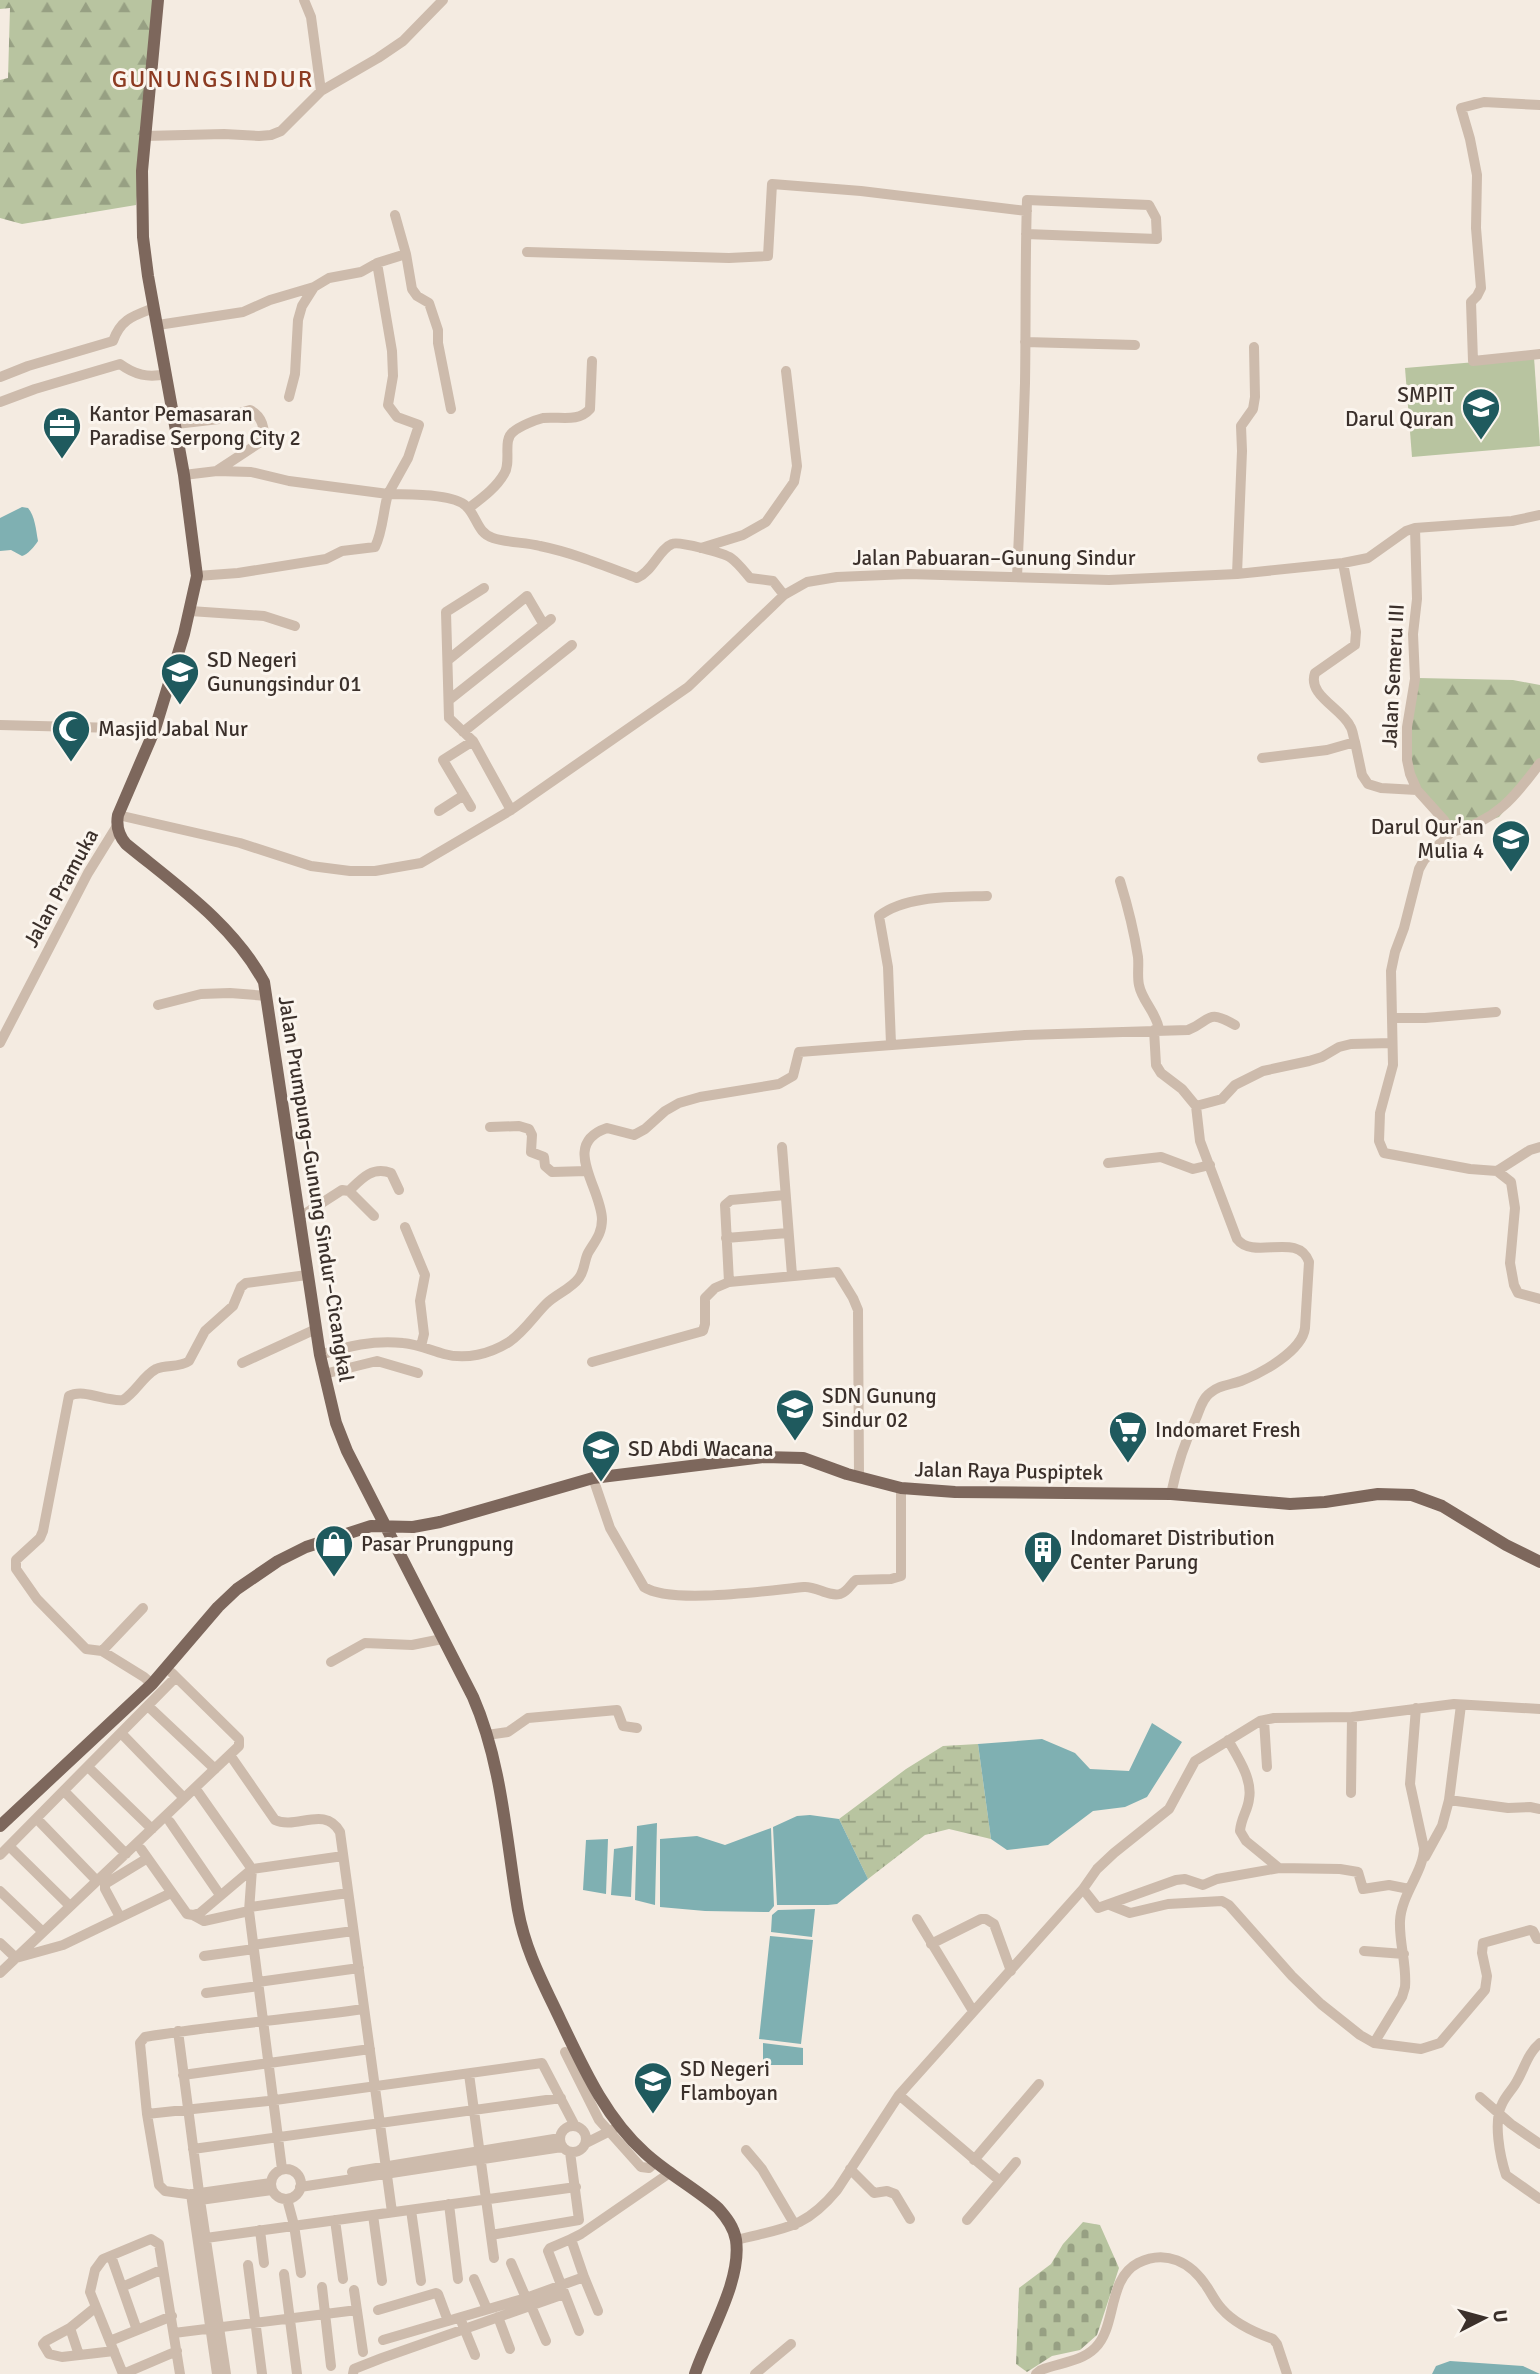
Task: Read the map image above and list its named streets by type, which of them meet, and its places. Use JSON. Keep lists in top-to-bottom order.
{
  "streets": {
    "main road": ["Jalan Prumpung–Gunung Sindur–Cicangkal", "Jalan Raya Puspiptek"],
    "street": ["Jalan Pabuaran–Gunung Sindur", "Jalan Semeru III", "Jalan Pramuka"]
  },
  "crossings": [
    ["Jalan Pabuaran–Gunung Sindur", "Jalan Semeru III"],
    ["Jalan Pabuaran–Gunung Sindur", "Jalan Pramuka"],
    ["Jalan Pabuaran–Gunung Sindur", "Jalan Prumpung–Gunung Sindur–Cicangkal"],
    ["Jalan Pramuka", "Jalan Prumpung–Gunung Sindur–Cicangkal"],
    ["Jalan Prumpung–Gunung Sindur–Cicangkal", "Jalan Raya Puspiptek"]
  ],
  "districts": ["GUNUNGSINDUR"],
  "places": {
    "school or university": [
      "SMPIT Darul Quran",
      "SD Negeri Gunungsindur 01",
      "Darul Qur'an Mulia 4",
      "SDN Gunung Sindur 02",
      "SD Abdi Wacana",
      "SD Negeri Flamboyan"
    ],
    "office": ["Kantor Pemasaran Paradise Serpong City 2"],
    "mosque": ["Masjid Jabal Nur"],
    "supermarket": ["Indomaret Fresh"],
    "shop": ["Pasar Prungpung"],
    "building": ["Indomaret Distribution Center Parung"]
  },
  "north": "right"
}
